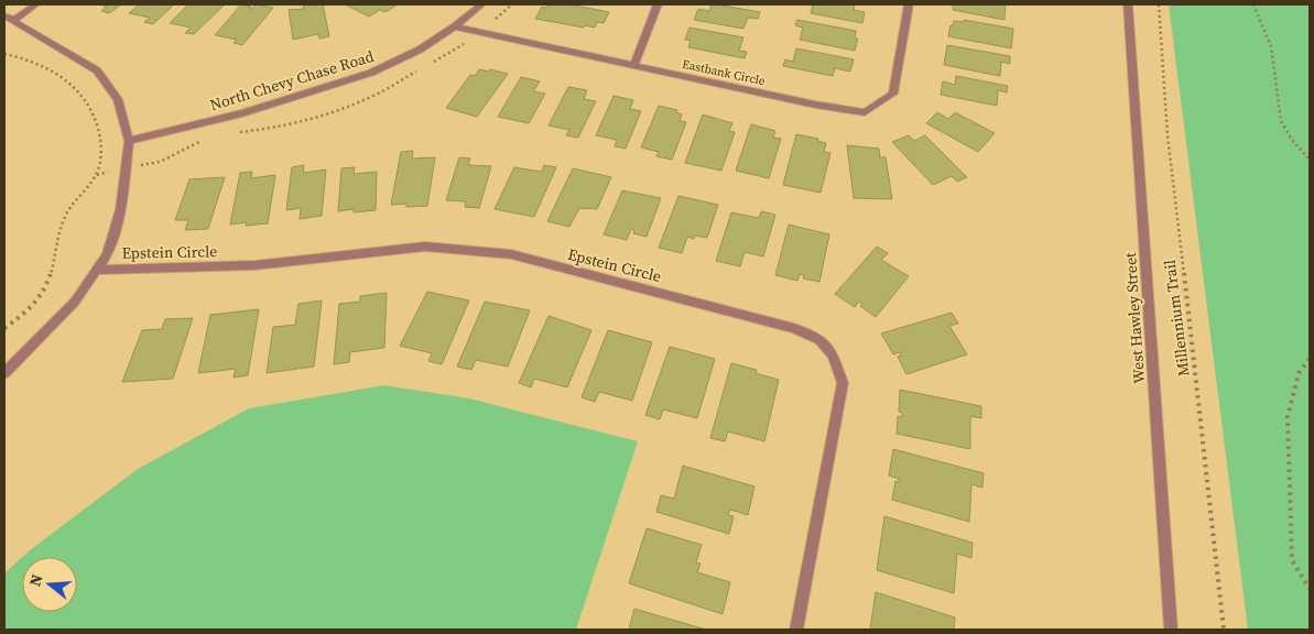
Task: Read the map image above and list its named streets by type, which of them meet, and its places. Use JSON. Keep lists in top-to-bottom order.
{
  "streets": {
    "street": [
      "Eastbank Circle",
      "North Chevy Chase Road",
      "Epstein Circle",
      "West Hawley Street"
    ],
    "path": ["Millennium Trail"]
  },
  "crossings": [
    ["Eastbank Circle", "North Chevy Chase Road"]
  ],
  "north": "left"
}
